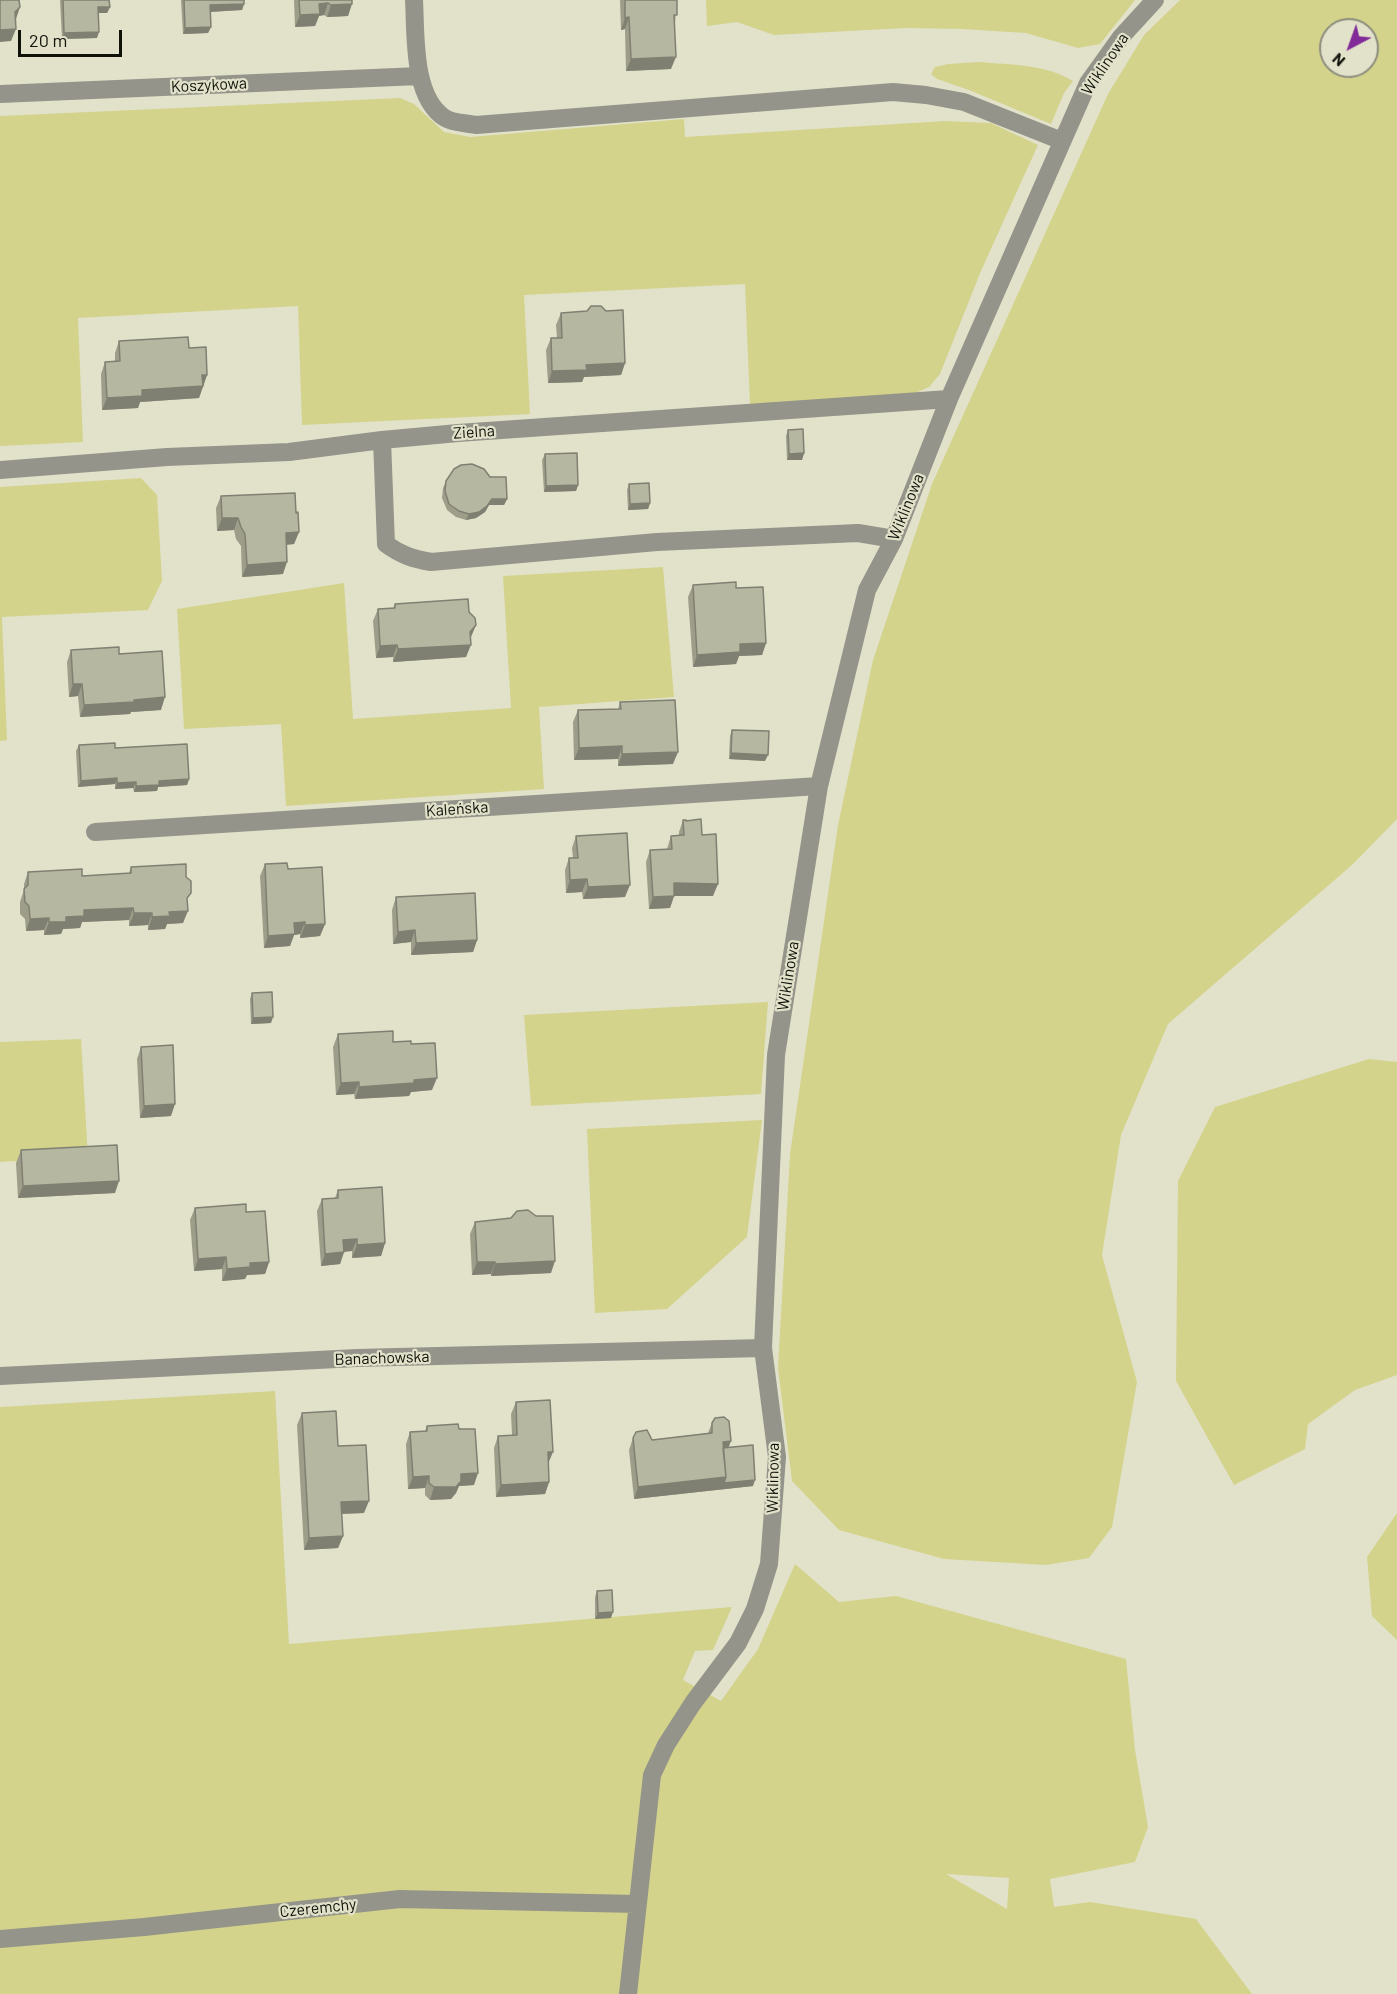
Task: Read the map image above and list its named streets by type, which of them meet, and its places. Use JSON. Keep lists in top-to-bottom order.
{
  "streets": {
    "street": [
      "Wiklinowa",
      "Koszykowa",
      "Zielna",
      "Kaleńska",
      "Banachowska",
      "Czeremchy"
    ]
  },
  "crossings": [
    ["Wiklinowa", "Zielna"],
    ["Wiklinowa", "Kaleńska"],
    ["Wiklinowa", "Banachowska"],
    ["Wiklinowa", "Czeremchy"]
  ],
  "scale_bar": "20 m",
  "north": "bottom left"
}
